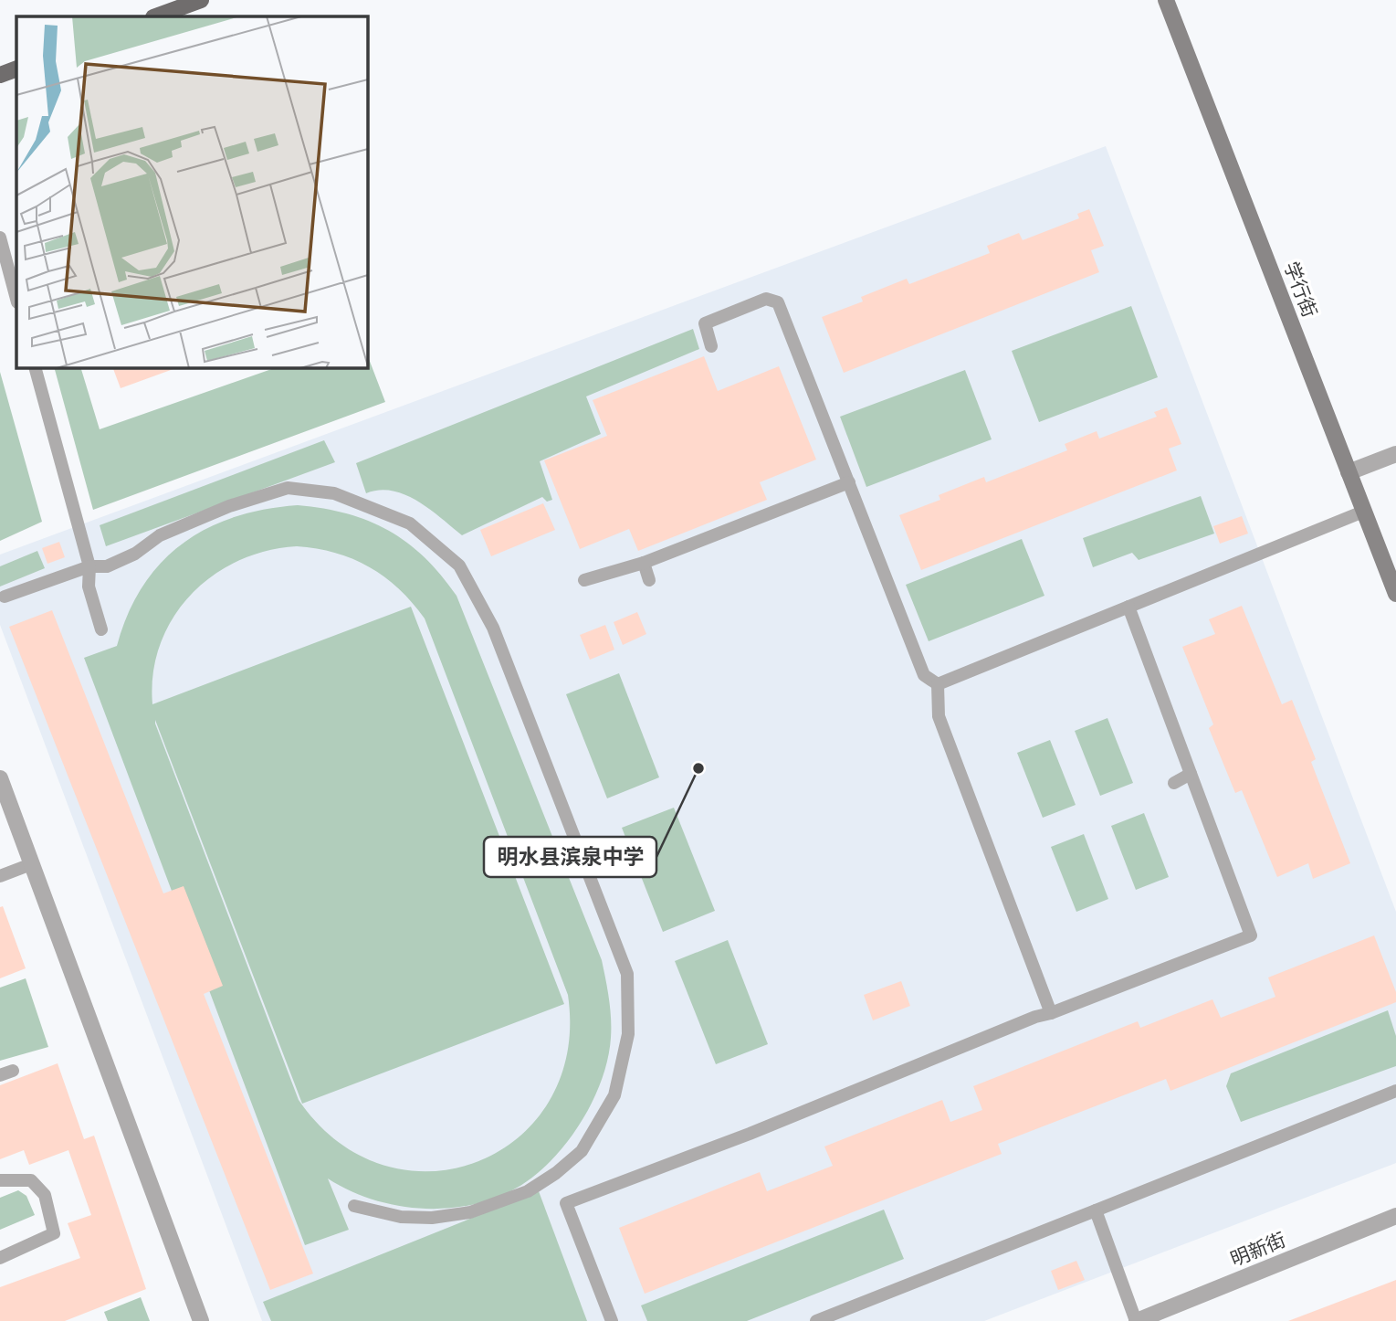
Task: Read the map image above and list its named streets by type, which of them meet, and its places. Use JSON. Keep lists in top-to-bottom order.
{
  "streets": {
    "street": ["学行街", "明新街"]
  },
  "places": ["明水县滨泉中学"]
}
